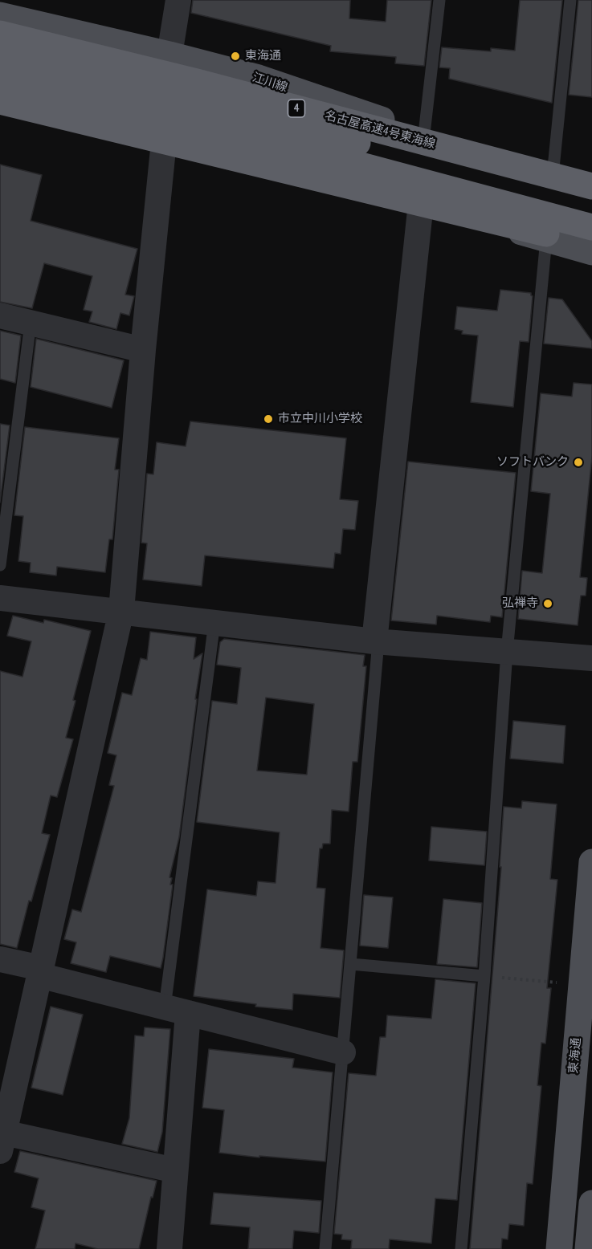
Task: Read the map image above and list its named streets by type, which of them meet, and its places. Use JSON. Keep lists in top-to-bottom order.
{
  "streets": {
    "highway": ["4", "名古屋高速4号東海線"],
    "main road": ["江川線", "東海通"]
  },
  "places": [
    "東海通",
    "市立中川小学校",
    "ソフトバンク",
    "弘禅寺"
  ]
}
